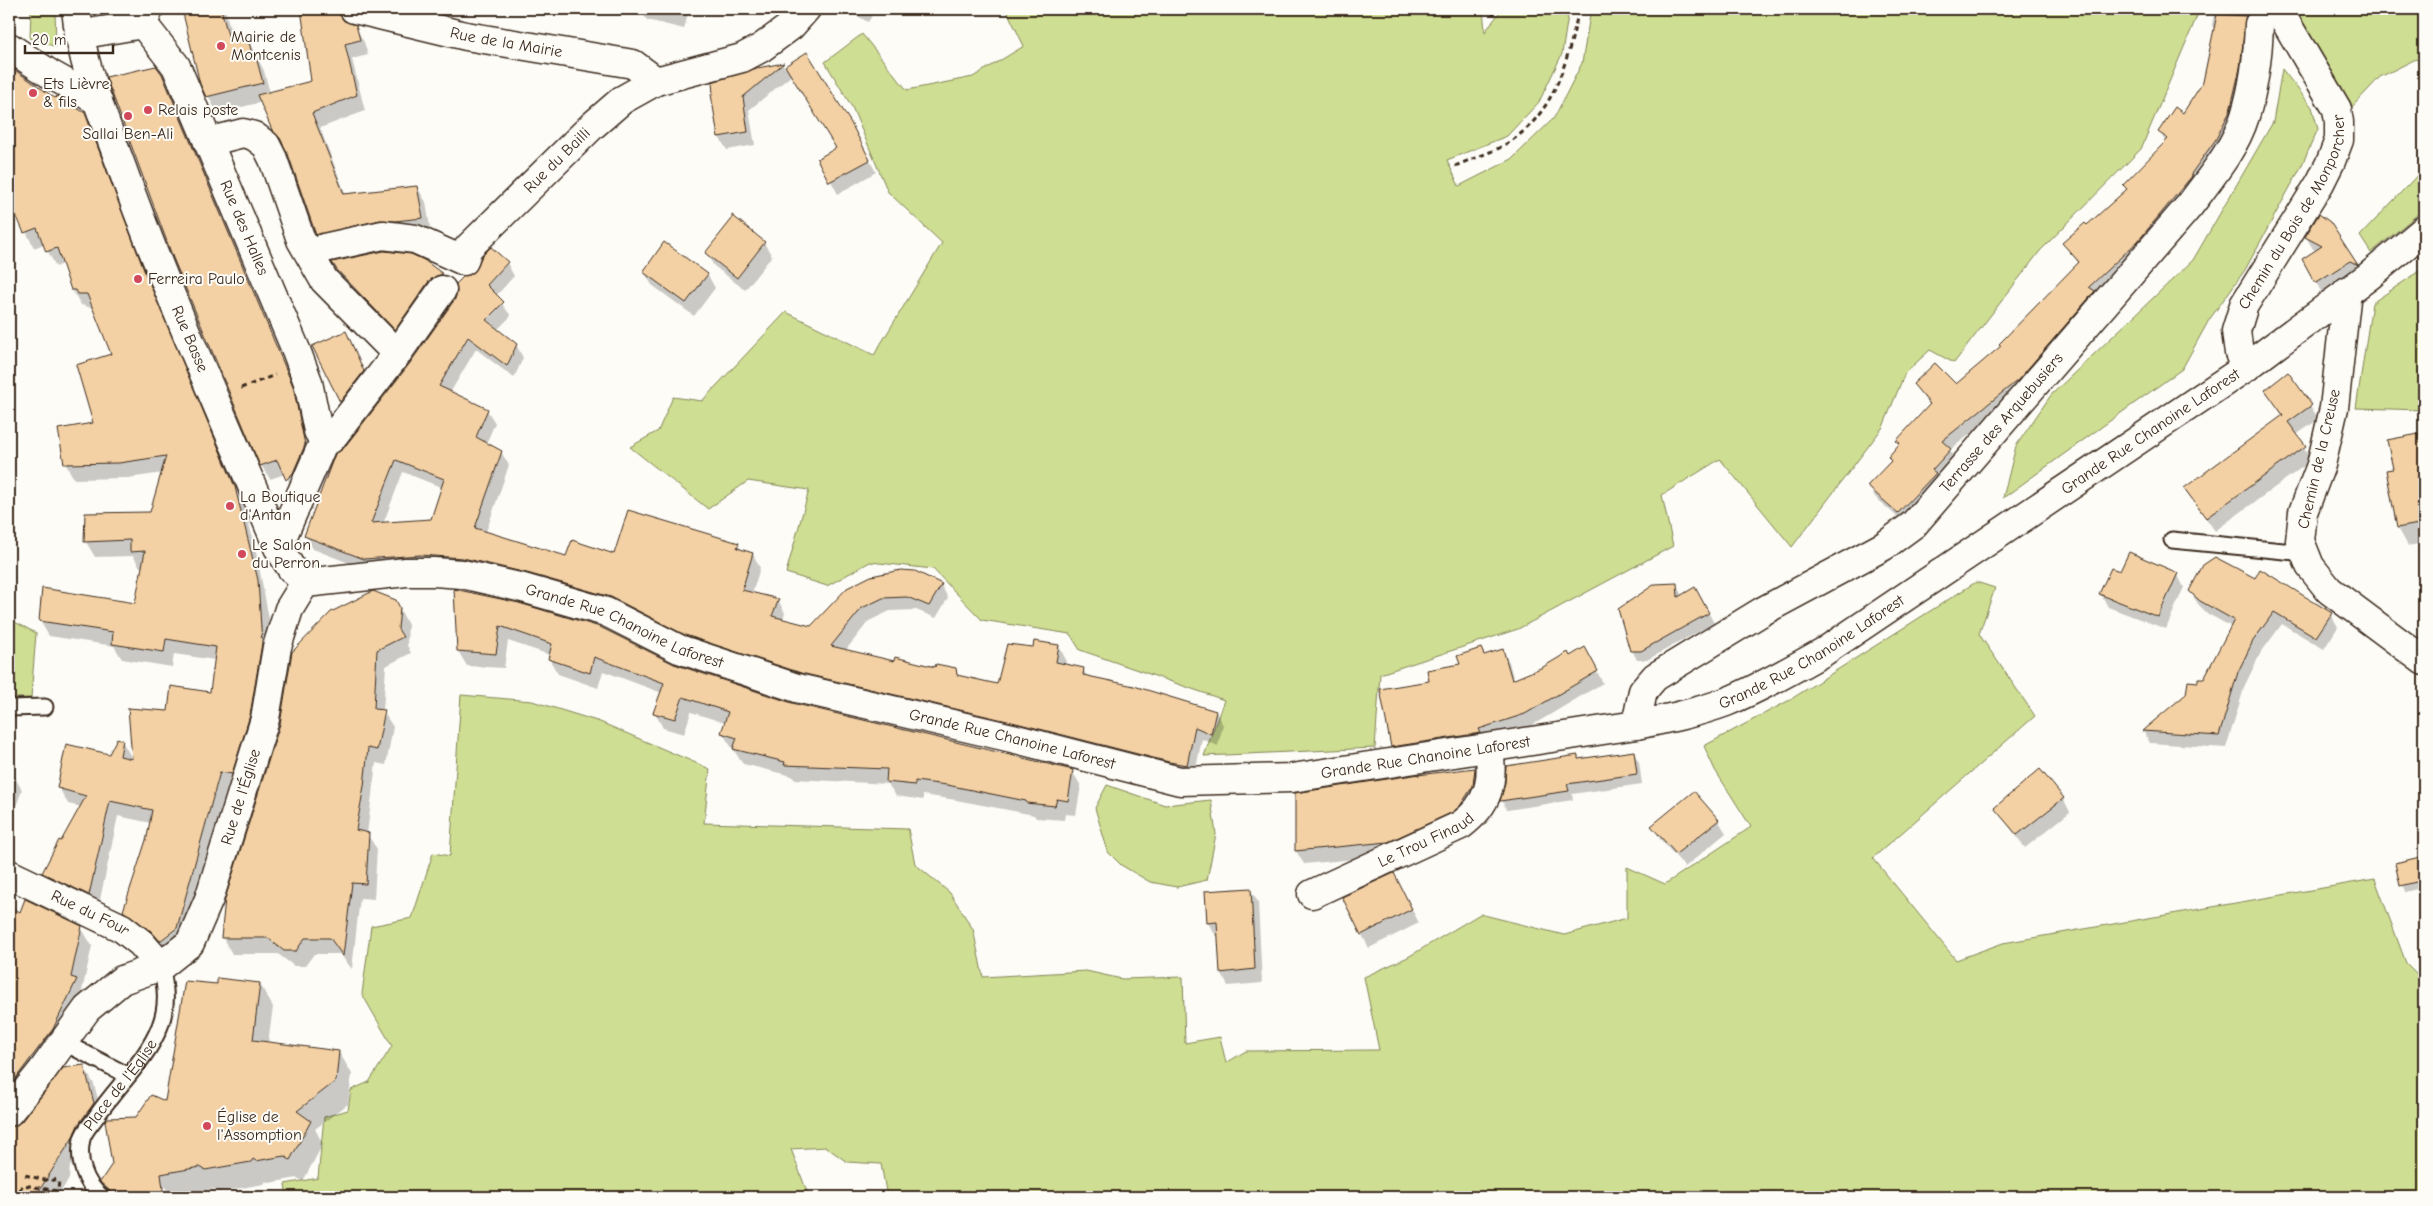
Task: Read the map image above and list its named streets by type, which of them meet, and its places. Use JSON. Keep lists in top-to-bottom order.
{
  "streets": {
    "street": [
      "Rue de la Mairie",
      "Rue du Bailli",
      "Chemin du Bois de Monporcher",
      "Rue des Halles",
      "Rue Basse",
      "Terrasse des Arquebusiers",
      "Grande Rue Chanoine Laforest",
      "Chemin de la Creuse",
      "Rue de l'Église",
      "Le Trou Finaud",
      "Rue du Four"
    ],
    "lane": ["Place de l'Église"]
  },
  "crossings": [
    ["Rue de la Mairie", "Rue du Bailli"],
    ["Chemin du Bois de Monporcher", "Terrasse des Arquebusiers"],
    ["Chemin du Bois de Monporcher", "Grande Rue Chanoine Laforest"],
    ["Rue Basse", "Grande Rue Chanoine Laforest"],
    ["Rue Basse", "Rue de l'Église"],
    ["Terrasse des Arquebusiers", "Grande Rue Chanoine Laforest"],
    ["Grande Rue Chanoine Laforest", "Chemin de la Creuse"],
    ["Grande Rue Chanoine Laforest", "Rue de l'Église"],
    ["Grande Rue Chanoine Laforest", "Le Trou Finaud"],
    ["Rue de l'Église", "Rue du Four"],
    ["Rue de l'Église", "Place de l'Église"],
    ["Rue du Four", "Place de l'Église"]
  ],
  "places": [
    "Mairie de Montcenis",
    "Ets Lièvre & fils",
    "Relais poste",
    "Sallai Ben-Ali",
    "Ferreira Paulo",
    "La Boutique d'Antan",
    "Le Salon du Perron",
    "Église de l'Assomption"
  ],
  "scale_bar": "20 m"
}
